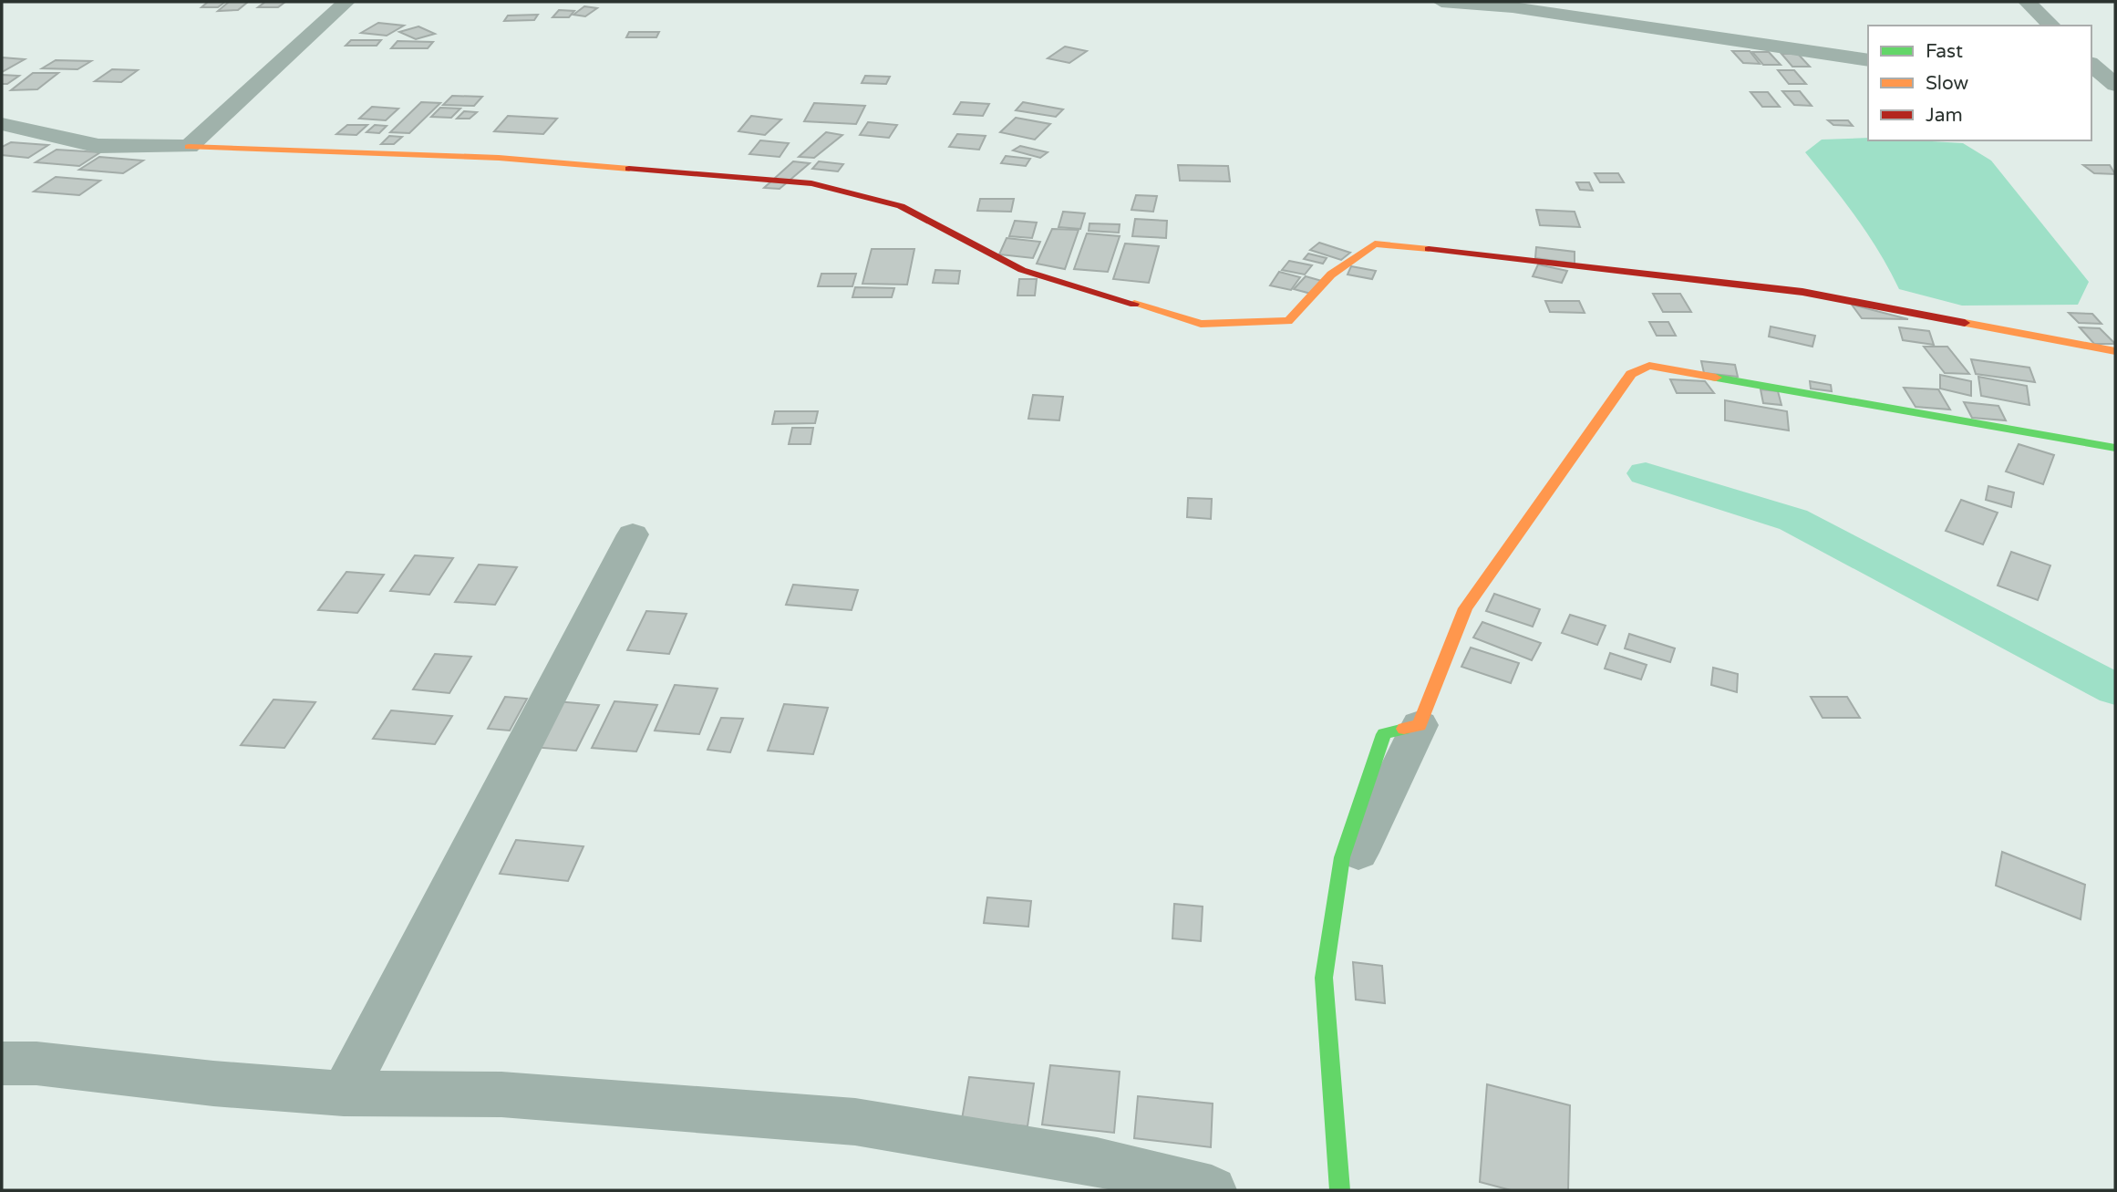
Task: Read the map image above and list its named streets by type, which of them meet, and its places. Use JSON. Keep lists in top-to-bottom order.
{
  "legend": ["Fast", "Slow", "Jam"]
}
